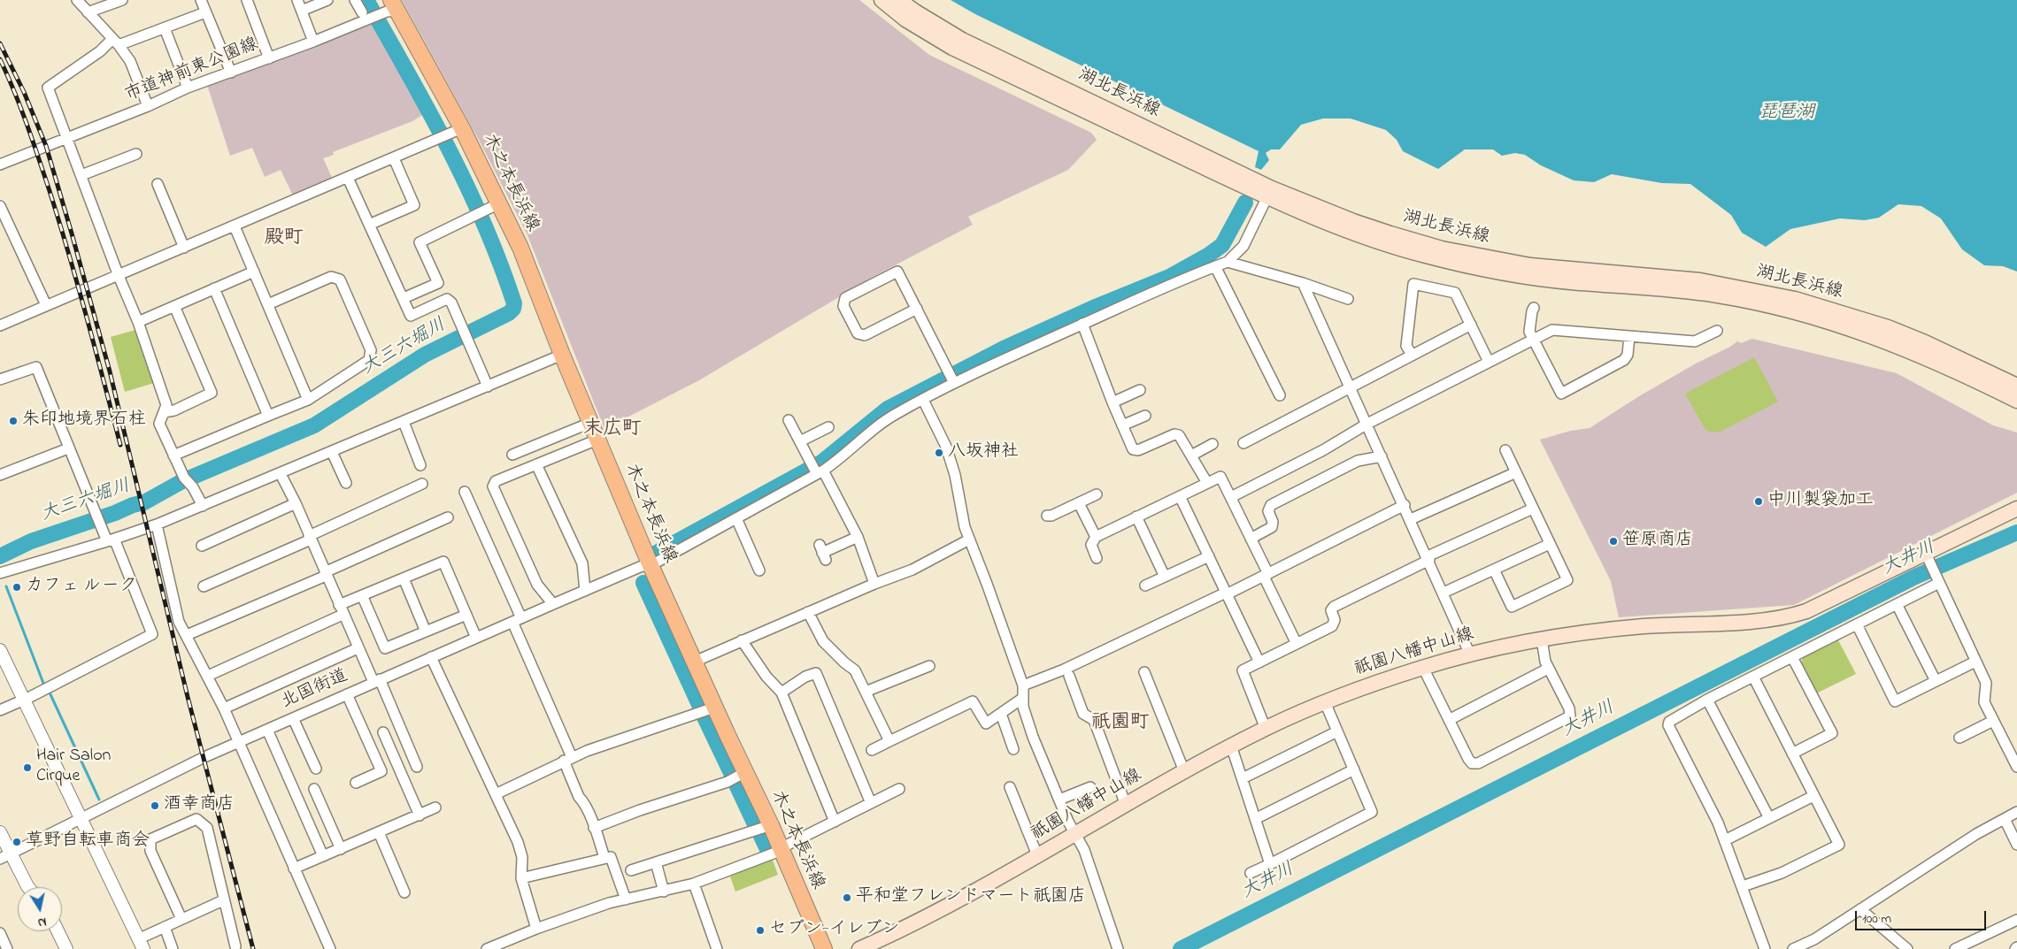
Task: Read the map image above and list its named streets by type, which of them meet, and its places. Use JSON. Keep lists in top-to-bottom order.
{
  "streets": {
    "main road": ["湖北長浜線", "木之本長浜線", "祇園八幡中山線"],
    "street": ["市道神前東公園線", "北国街道"]
  },
  "crossings": [
    ["市道神前東公園線", "木之本長浜線"],
    ["木之本長浜線", "北国街道"]
  ],
  "districts": ["殿町", "末広町", "祇園町"],
  "water": ["琵琶湖", "大三六堀川", "大井川"],
  "places": [
    "朱印地境界石柱",
    "八坂神社",
    "中川製袋加工",
    "笹原商店",
    "カフェ ルーク",
    "Hair Salon Cirque",
    "酒幸商店",
    "草野自転車商会",
    "平和堂フレンドマート祇園店",
    "セブン-イレブン"
  ],
  "scale_bar": "100 m",
  "north": "bottom"
}
